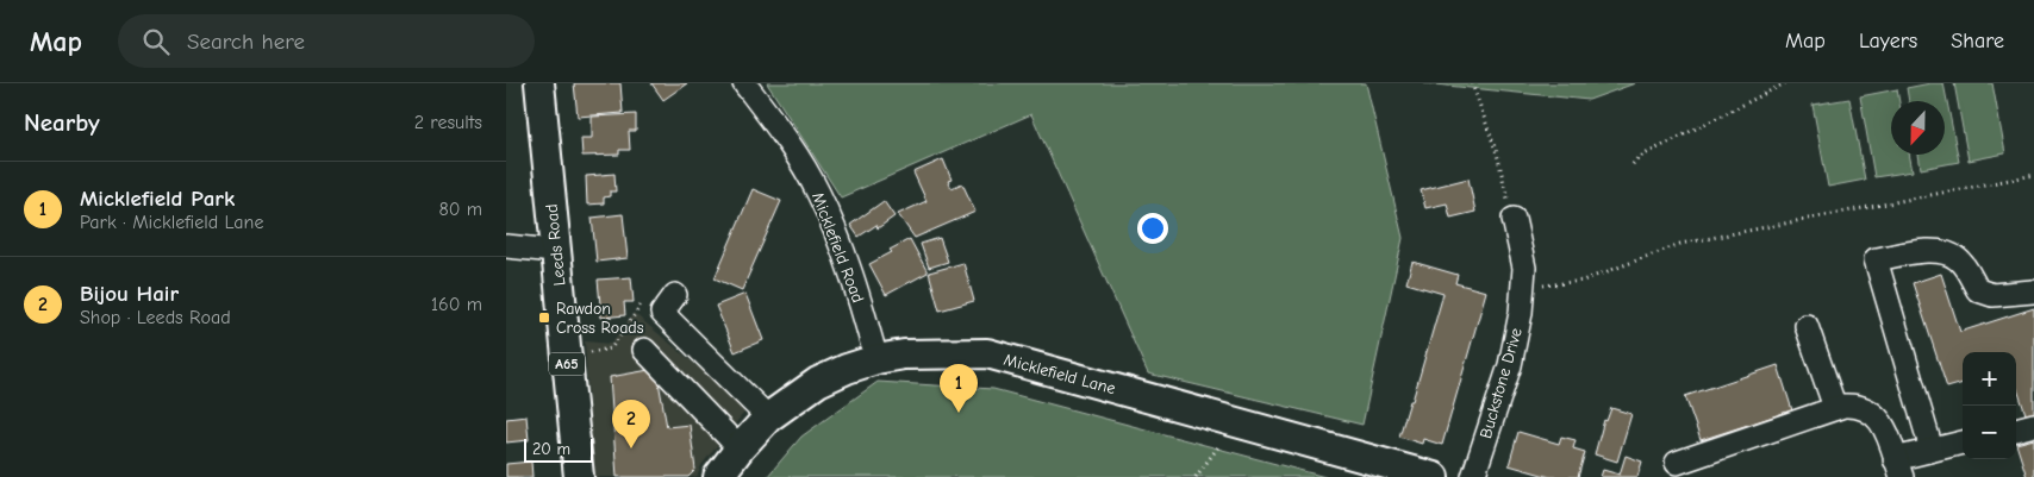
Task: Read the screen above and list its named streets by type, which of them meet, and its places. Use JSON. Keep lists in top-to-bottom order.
{
  "streets": {
    "main road": ["Leeds Road", "A65", "Micklefield Lane"],
    "street": ["Micklefield Road", "Buckstone Drive"]
  },
  "crossings": [
    ["Micklefield Road", "Micklefield Lane"]
  ],
  "places": {
    "transit": ["Rawdon Cross Roads"]
  },
  "scale_bar": "20 m",
  "north": "bottom",
  "page": {
    "header": "Map",
    "search": "Search here",
    "nav": ["Map", "Layers", "Share"],
    "heading": ["Nearby", "2 results"],
    "list": [
      {
        "mark": "1",
        "name": "Micklefield Park",
        "note": "Park · Micklefield Lane",
        "value": "80 m"
      },
      {
        "mark": "2",
        "name": "Bijou Hair",
        "note": "Shop · Leeds Road",
        "value": "160 m"
      }
    ],
    "map_buttons": ["+", "−"],
    "pins": ["1", "2"],
    "scale": "20 m"
  }
}
